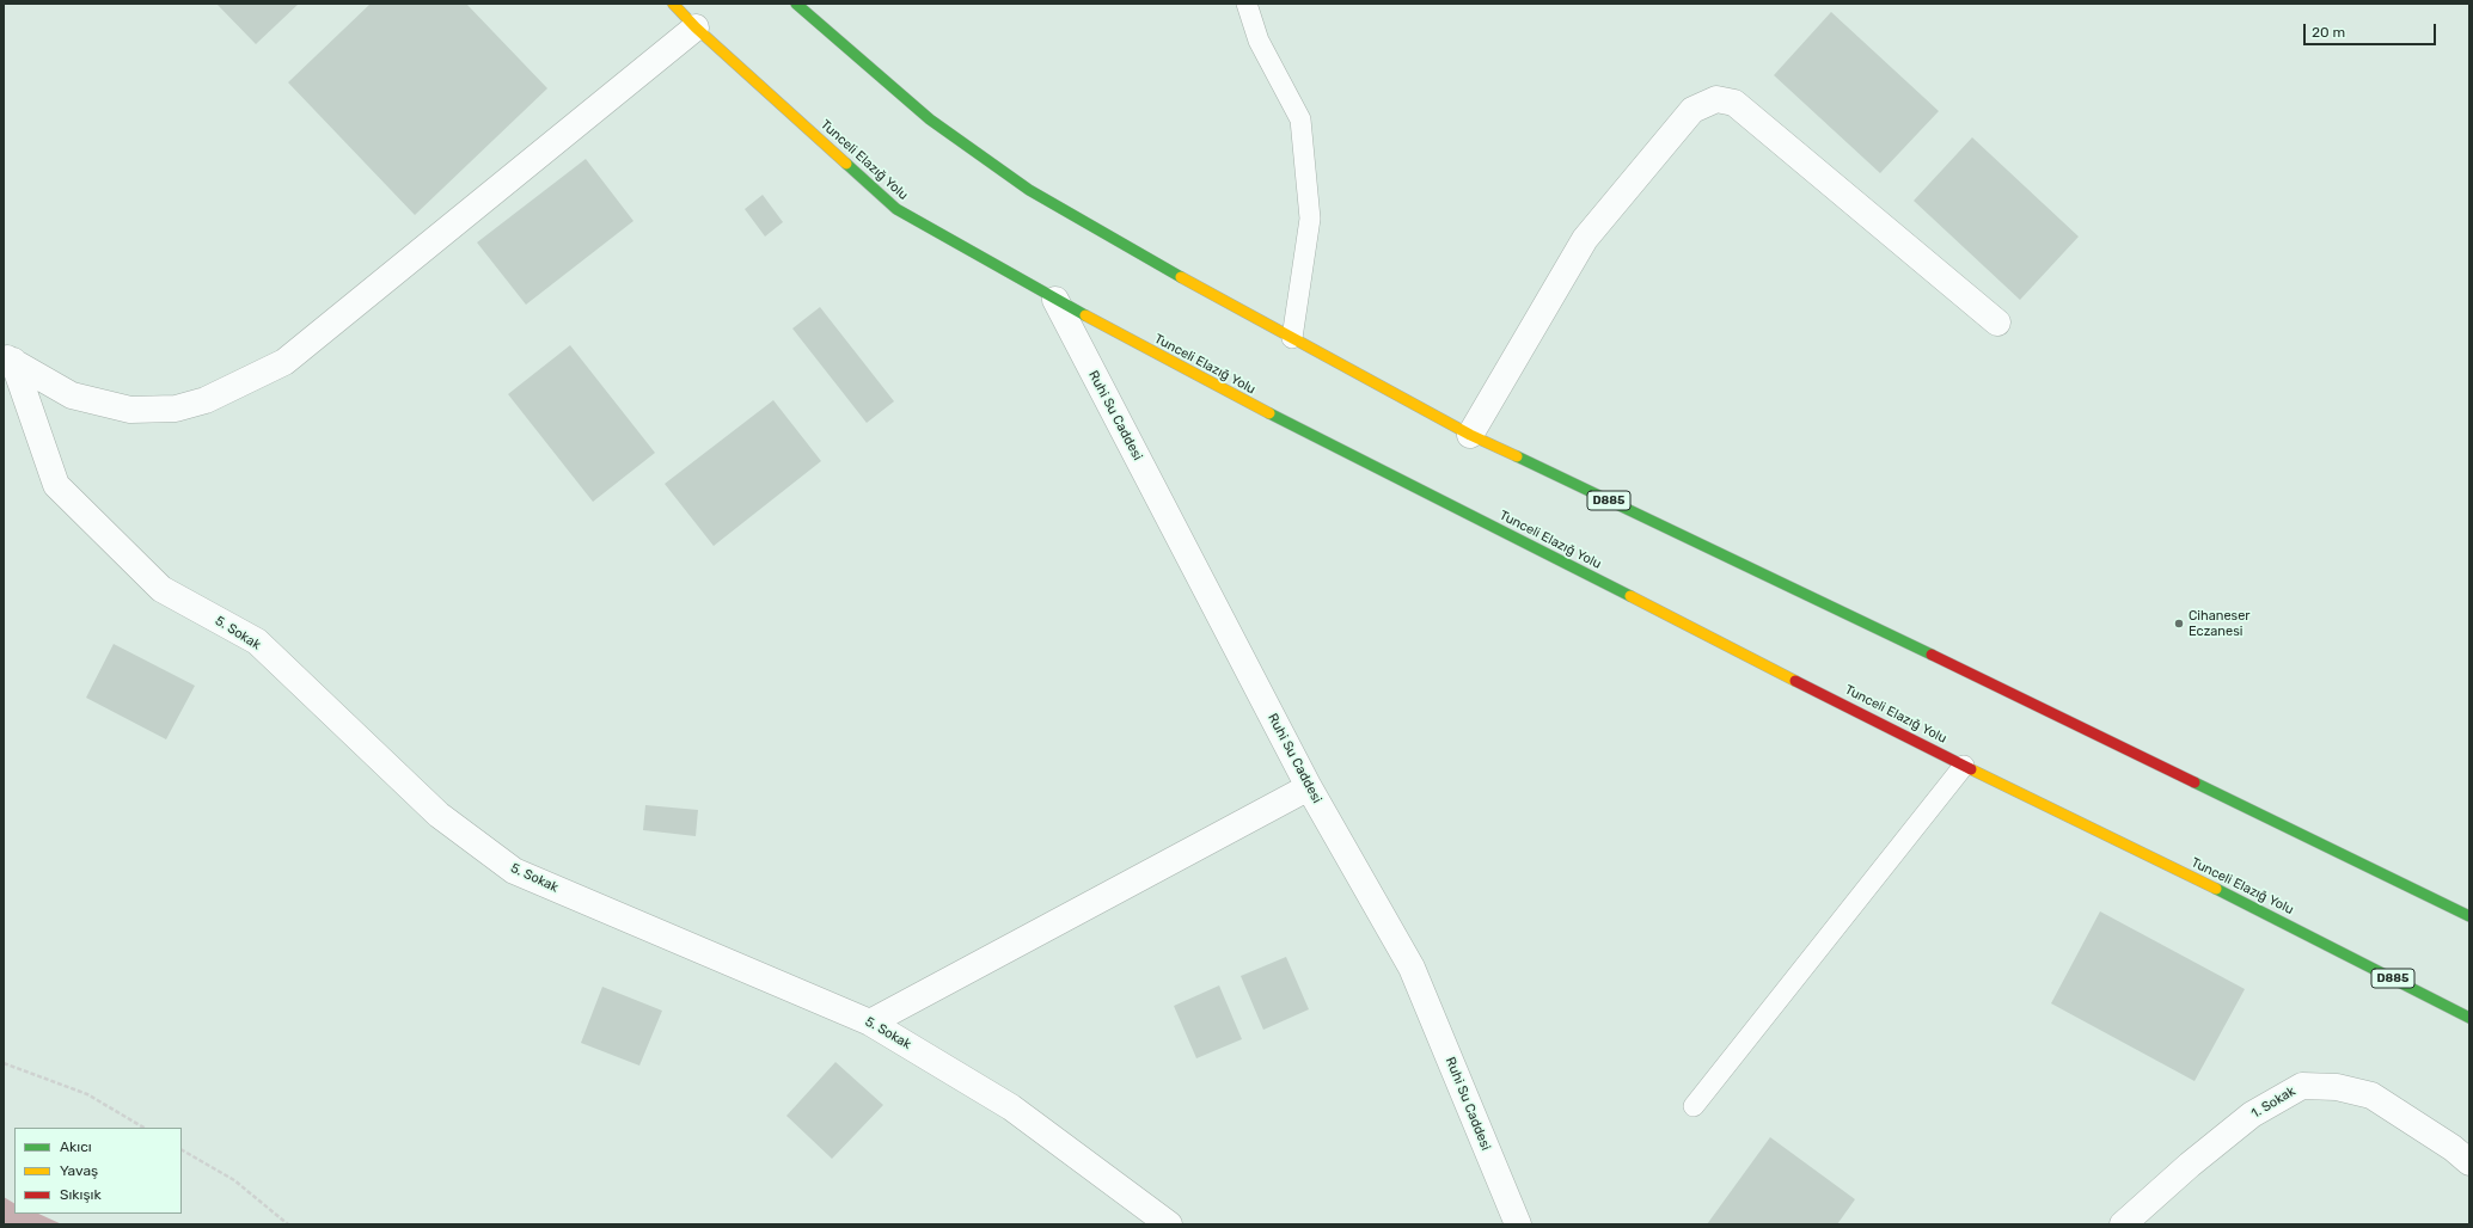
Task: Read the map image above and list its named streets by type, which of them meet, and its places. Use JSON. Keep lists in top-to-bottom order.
{
  "streets": {
    "main road": ["Tunceli Elazığ Yolu", "D885"],
    "street": ["Ruhi Su Caddesi", "5. Sokak", "1. Sokak"]
  },
  "crossings": [
    ["Tunceli Elazığ Yolu", "Ruhi Su Caddesi"]
  ],
  "places": ["Cihaneser Eczanesi"],
  "legend": ["Akıcı", "Yavaş", "Sıkışık"],
  "scale_bar": "20 m"
}
